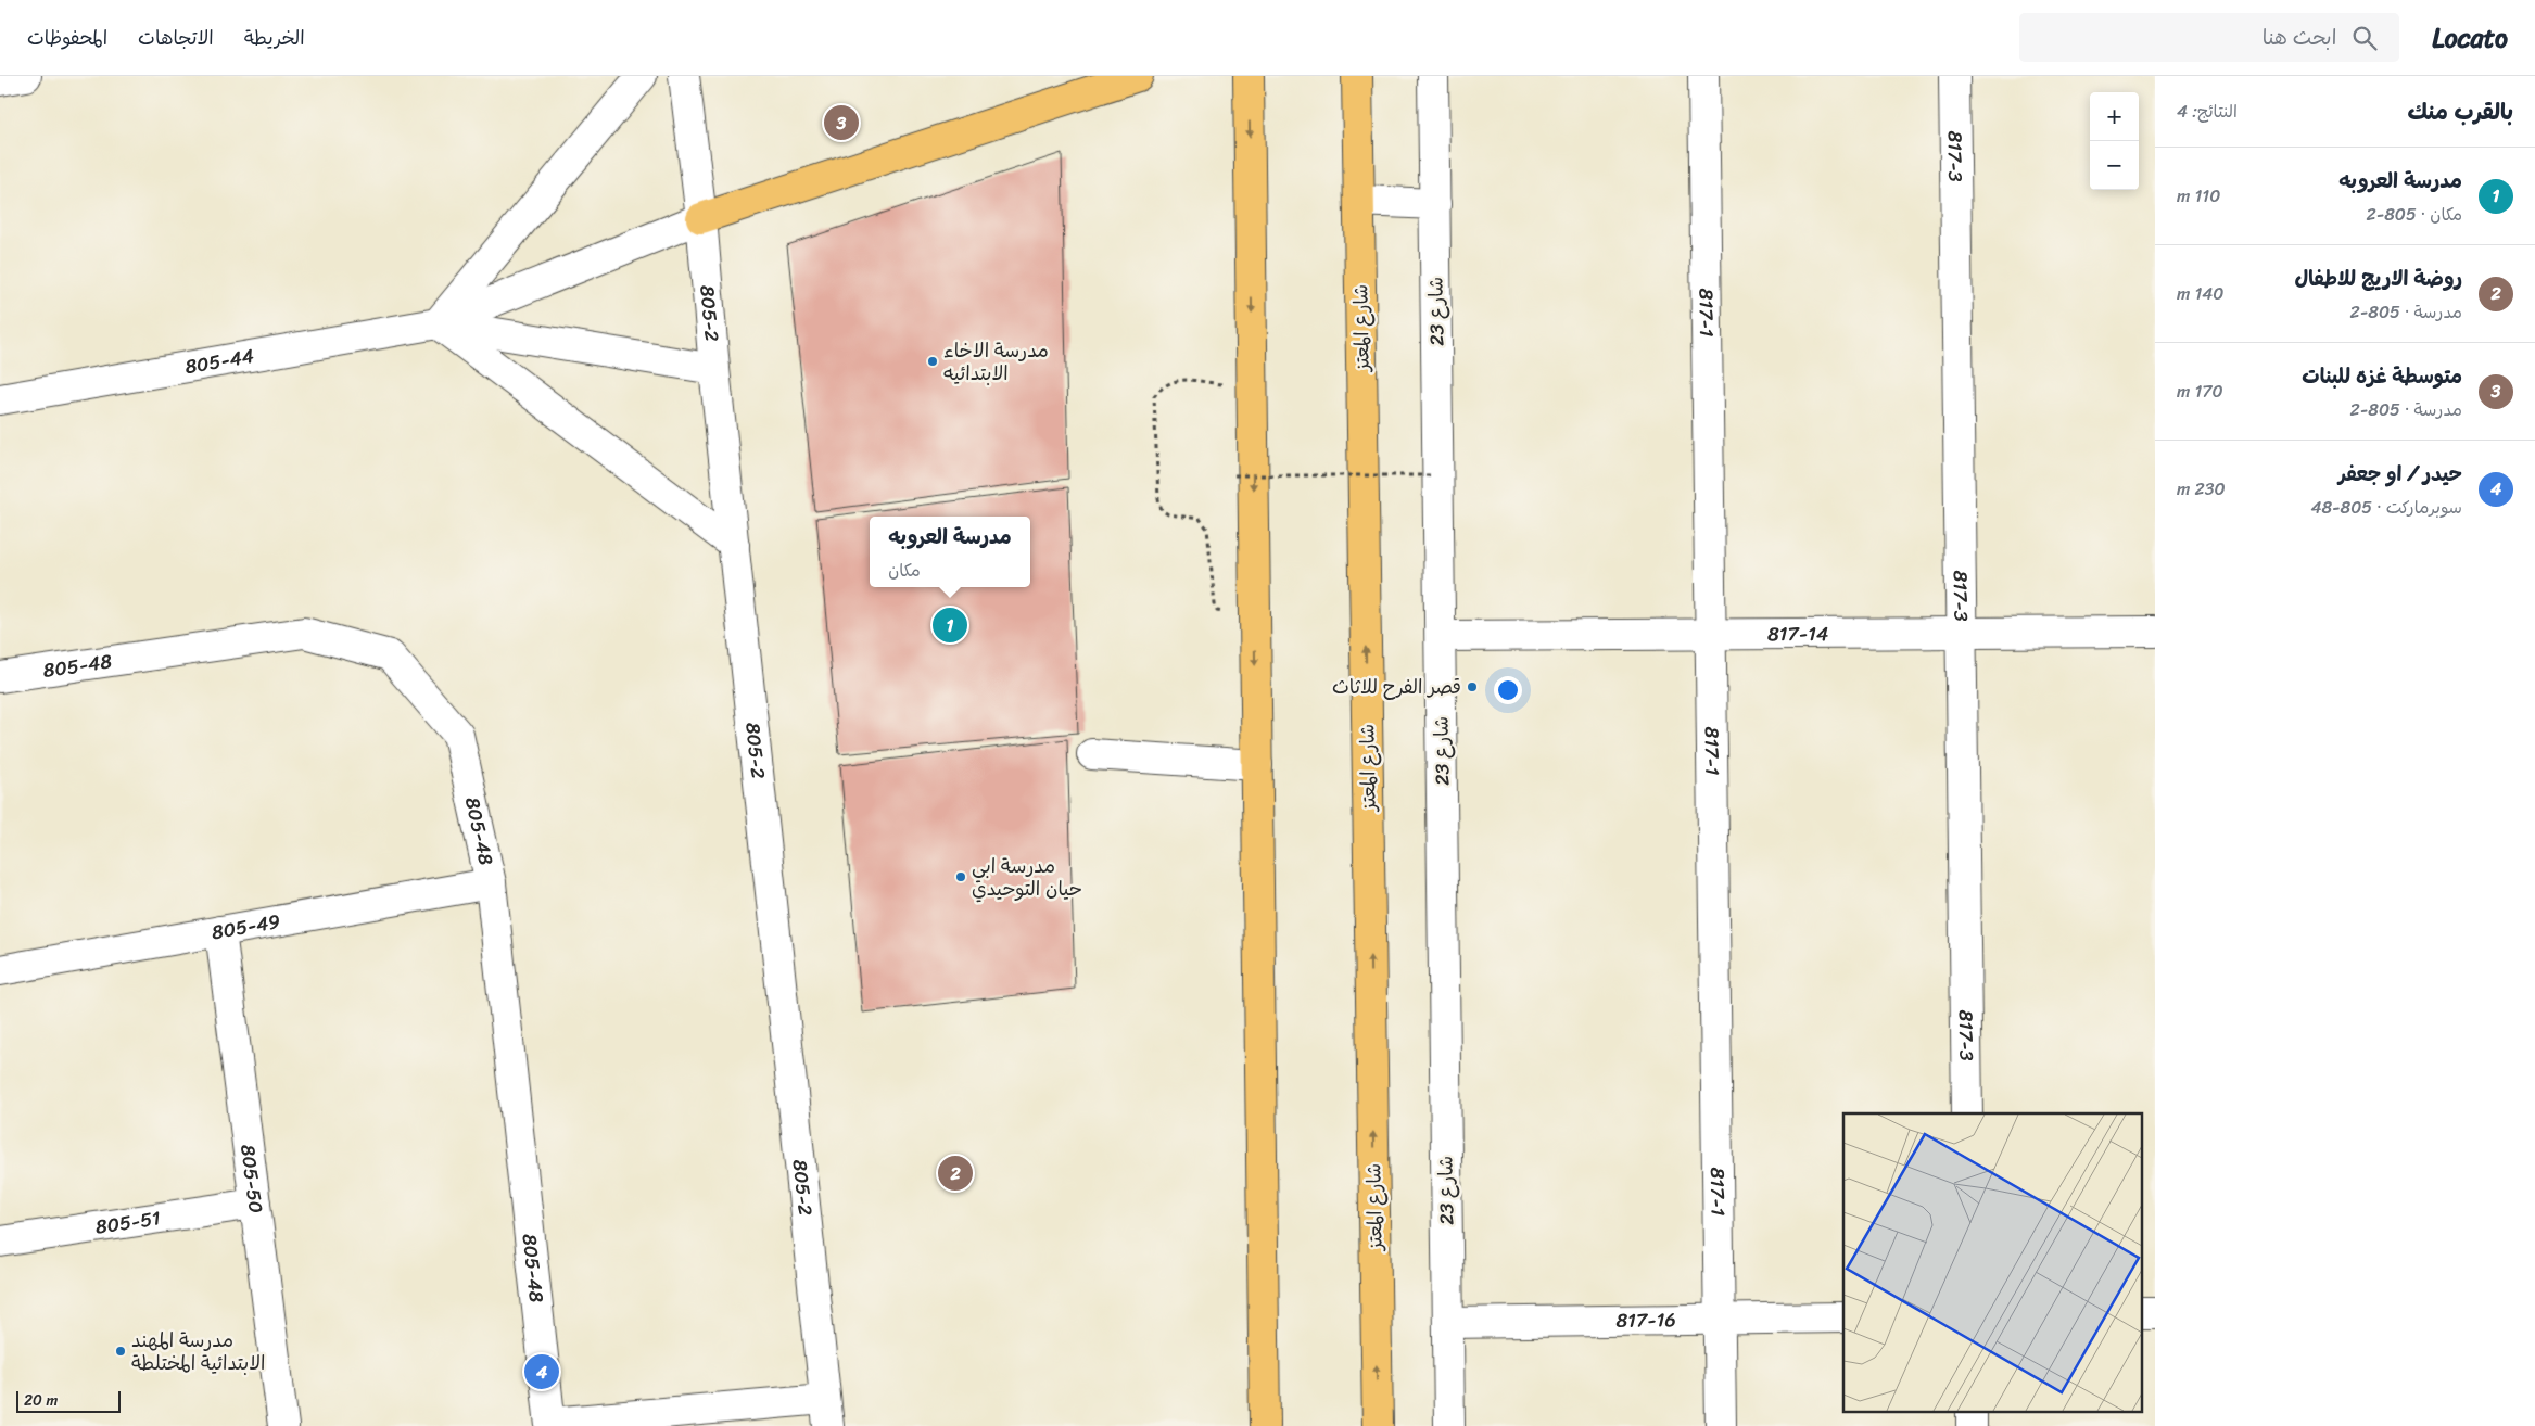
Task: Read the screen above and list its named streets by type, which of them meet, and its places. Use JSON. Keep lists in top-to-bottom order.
{
  "streets": {
    "main road": ["شارع المعتز"],
    "street": [
      "817-3",
      "شارع 23",
      "817-1",
      "805-2",
      "805-44",
      "817-14",
      "805-48",
      "805-49",
      "805-50",
      "805-51",
      "817-16"
    ]
  },
  "crossings": [
    ["817-3", "817-14"],
    ["شارع 23", "817-14"],
    ["شارع 23", "817-16"],
    ["817-1", "817-14"],
    ["817-1", "817-16"],
    ["805-48", "805-49"],
    ["805-49", "805-50"],
    ["805-50", "805-51"]
  ],
  "places": [
    "مدرسة الاخاء الابتدائيه",
    "قصر الفرح للاثاث",
    "مدرسة ابي حيان التوحيدي",
    "مدرسة المهند الابتدائية المختلطة"
  ],
  "scale_bar": "20 m",
  "page": {
    "header": "Locato",
    "search": "ابحث هنا",
    "nav": ["الخريطة", "الاتجاهات", "المحفوظات"],
    "heading": ["بالقرب منك", "النتائج: 4"],
    "map_buttons": ["+", "−"],
    "pins": [
      "3",
      "1",
      "2",
      "4"
    ],
    "list": [
      {
        "mark": "1",
        "name": "مدرسة العروبه",
        "note": "مكان · 805-2",
        "value": "110 m"
      },
      {
        "mark": "2",
        "name": "روضة الاريج للاطفال",
        "note": "مدرسة · 805-2",
        "value": "140 m"
      },
      {
        "mark": "3",
        "name": "متوسطة غزه للبنات",
        "note": "مدرسة · 805-2",
        "value": "170 m"
      },
      {
        "mark": "4",
        "name": "حيدر / او جعفر",
        "note": "سوبرماركت · 805-48",
        "value": "230 m"
      }
    ],
    "popup": ["مدرسة العروبه", "مكان"],
    "scale": "20 m"
  }
}
